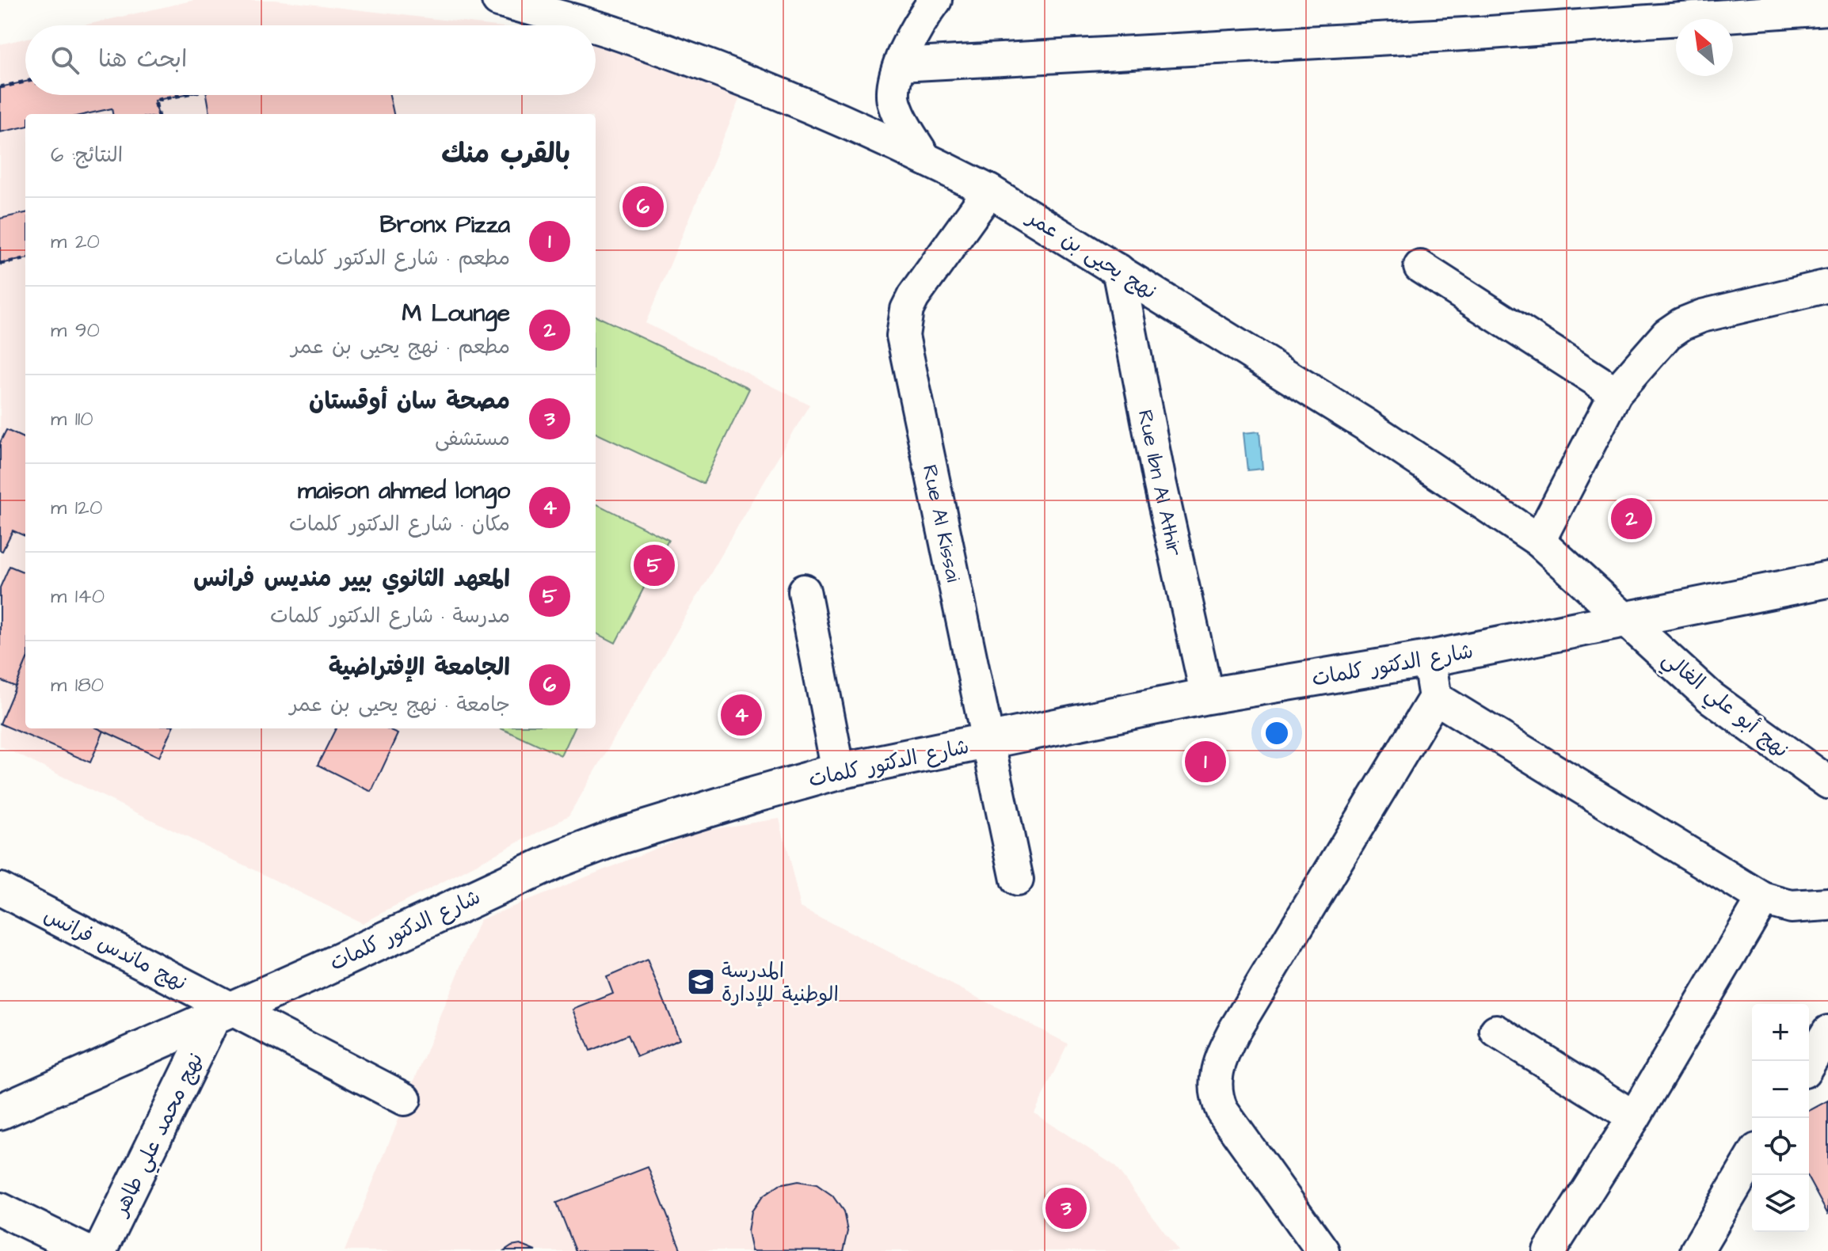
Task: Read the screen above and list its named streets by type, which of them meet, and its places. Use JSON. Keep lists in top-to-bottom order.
{
  "streets": {
    "street": [
      "نهج يحيى بن عمر",
      "Rue Ibn Al Athir",
      "Rue Al Kissai",
      "شارع الدكتور كلمات",
      "نهج أبو علي الغالي",
      "نهج ماندس فرانس",
      "نهج محمد علي طاهر"
    ]
  },
  "crossings": [
    ["نهج يحيى بن عمر", "Rue Ibn Al Athir"],
    ["نهج يحيى بن عمر", "Rue Al Kissai"],
    ["نهج يحيى بن عمر", "شارع الدكتور كلمات"],
    ["نهج يحيى بن عمر", "نهج أبو علي الغالي"],
    ["Rue Ibn Al Athir", "شارع الدكتور كلمات"],
    ["Rue Al Kissai", "شارع الدكتور كلمات"],
    ["شارع الدكتور كلمات", "نهج أبو علي الغالي"],
    ["شارع الدكتور كلمات", "نهج ماندس فرانس"],
    ["شارع الدكتور كلمات", "نهج محمد علي طاهر"],
    ["نهج ماندس فرانس", "نهج محمد علي طاهر"]
  ],
  "places": {
    "school or university": ["المدرسة الوطنية للإدارة"]
  },
  "north": "top left",
  "page": {
    "search": "ابحث هنا",
    "heading": ["بالقرب منك", "النتائج: 6"],
    "pins": [
      "6",
      "2",
      "5",
      "4",
      "1",
      "3"
    ],
    "list": [
      {
        "mark": "1",
        "name": "Bronx Pizza",
        "note": "مطعم · شارع الدكتور كلمات",
        "value": "20 m"
      },
      {
        "mark": "2",
        "name": "M Lounge",
        "note": "مطعم · نهج يحيى بن عمر",
        "value": "90 m"
      },
      {
        "mark": "3",
        "name": "مصحة سان أوقستان",
        "note": "مستشفى",
        "value": "110 m"
      },
      {
        "mark": "4",
        "name": "maison ahmed longo",
        "note": "مكان · شارع الدكتور كلمات",
        "value": "120 m"
      },
      {
        "mark": "5",
        "name": "المعهد الثانوي بيير منديس فرانس",
        "note": "مدرسة · شارع الدكتور كلمات",
        "value": "140 m"
      },
      {
        "mark": "6",
        "name": "الجامعة الإفتراضية",
        "note": "جامعة · نهج يحيى بن عمر",
        "value": "180 m"
      }
    ],
    "map_buttons": ["+", "−"]
  }
}
